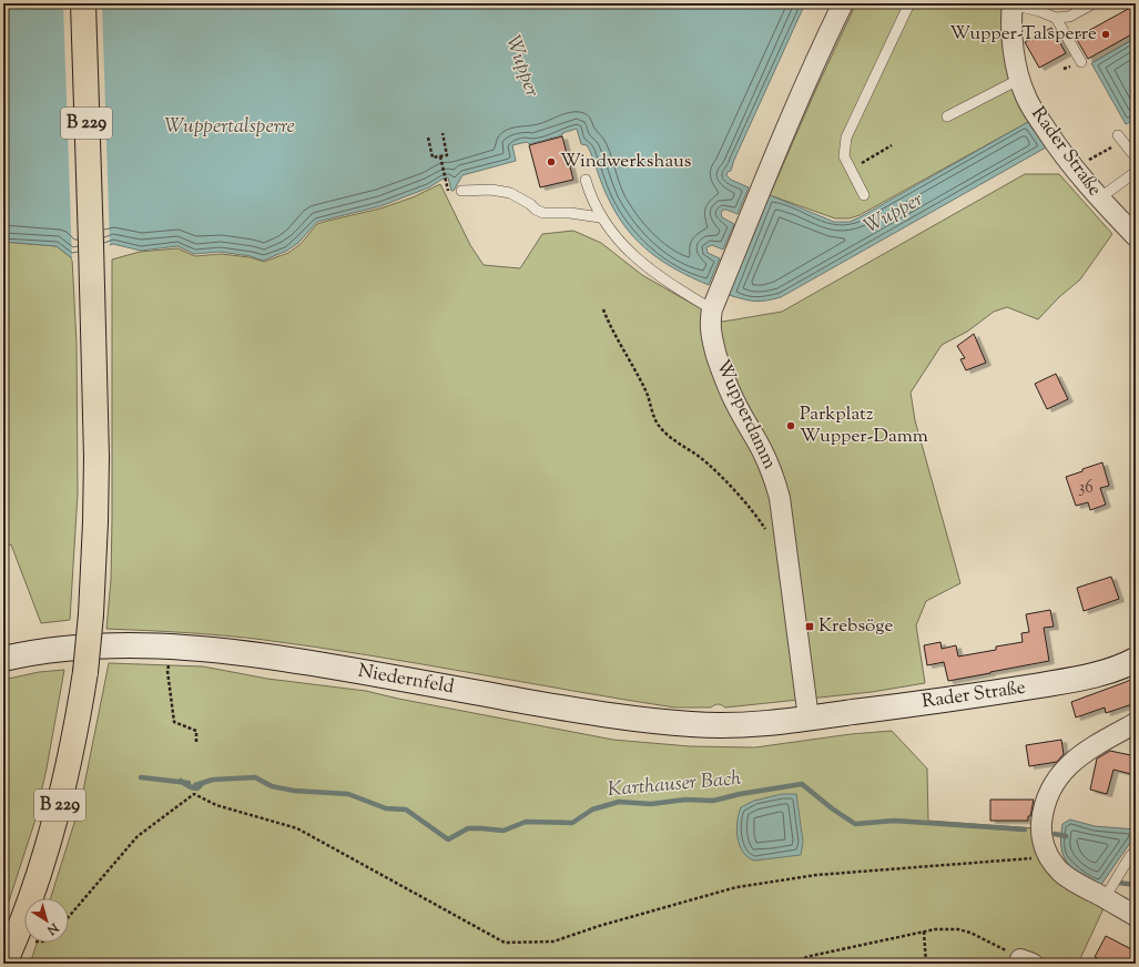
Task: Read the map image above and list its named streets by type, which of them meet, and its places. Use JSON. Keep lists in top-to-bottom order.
{
  "streets": {
    "main road": ["B 229"],
    "street": ["Rader Straße", "Wupperdamm", "Niedernfeld"]
  },
  "crossings": [
    ["Rader Straße", "Wupperdamm"],
    ["Rader Straße", "Niedernfeld"],
    ["Wupperdamm", "Niedernfeld"]
  ],
  "water": ["Wupper", "Wuppertalsperre", "Karthauser Bach"],
  "places": {
    "other": ["Wupper-Talsperre", "Windwerkshaus", "Parkplatz Wupper-Damm"],
    "transit": ["Krebsöge"]
  },
  "house_numbers": ["36"],
  "north": "bottom right"
}
